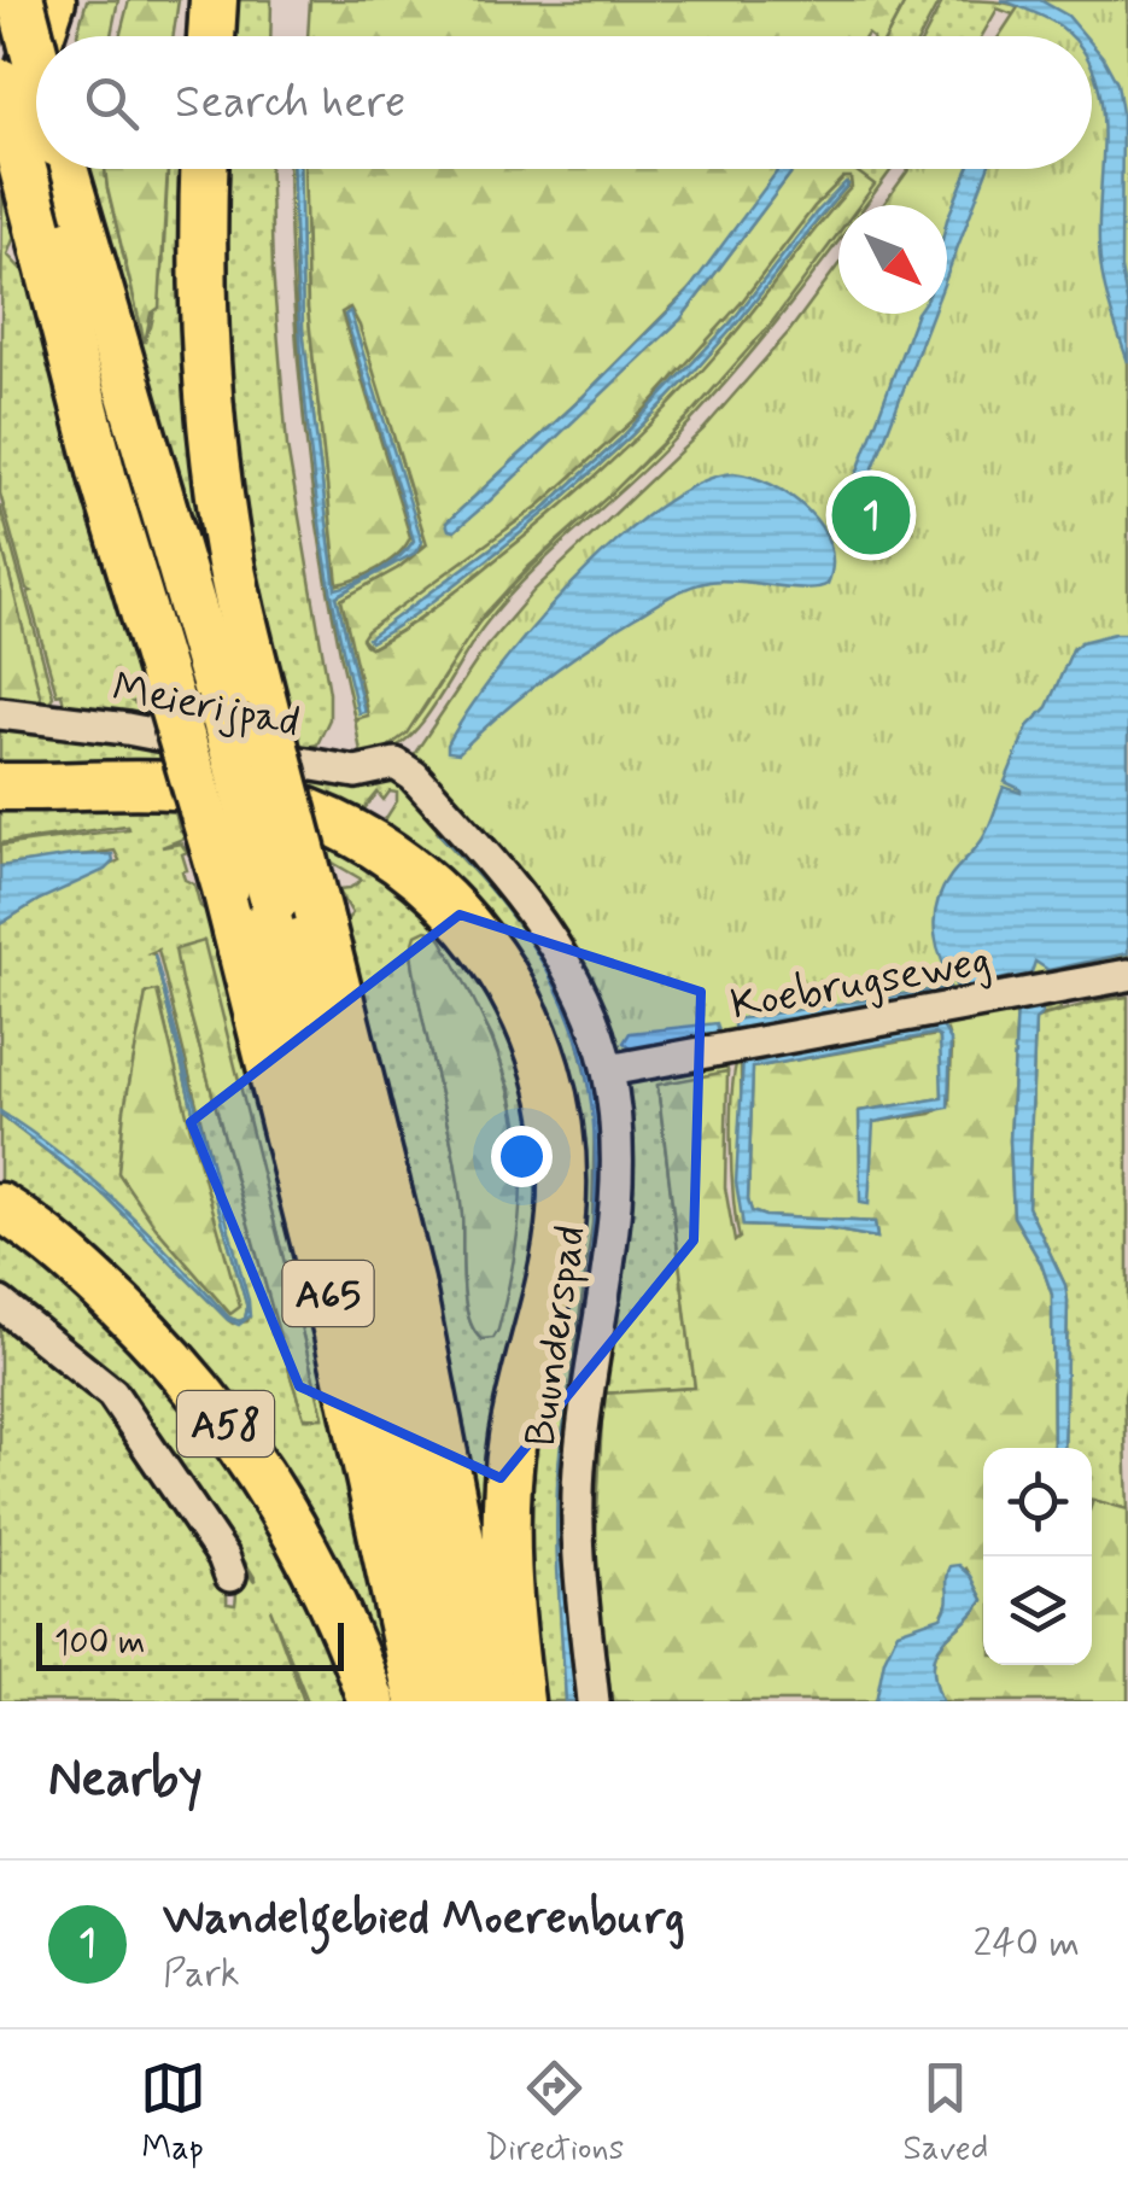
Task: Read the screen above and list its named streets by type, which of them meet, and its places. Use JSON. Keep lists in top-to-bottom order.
{
  "streets": {
    "highway": ["A65", "A58"],
    "street": ["Meierijpad", "Koebrugseweg", "Buunderspad"]
  },
  "crossings": [
    ["Meierijpad", "Buunderspad"],
    ["Koebrugseweg", "Buunderspad"]
  ],
  "scale_bar": "100 m",
  "north": "bottom right",
  "page": {
    "search": "Search here",
    "pins": "1",
    "scale": "100 m",
    "heading": "Nearby",
    "list": [
      {
        "mark": "1",
        "name": "Wandelgebied Moerenburg",
        "note": "Park",
        "value": "240 m"
      }
    ],
    "nav": ["Map", "Directions", "Saved"]
  }
}
